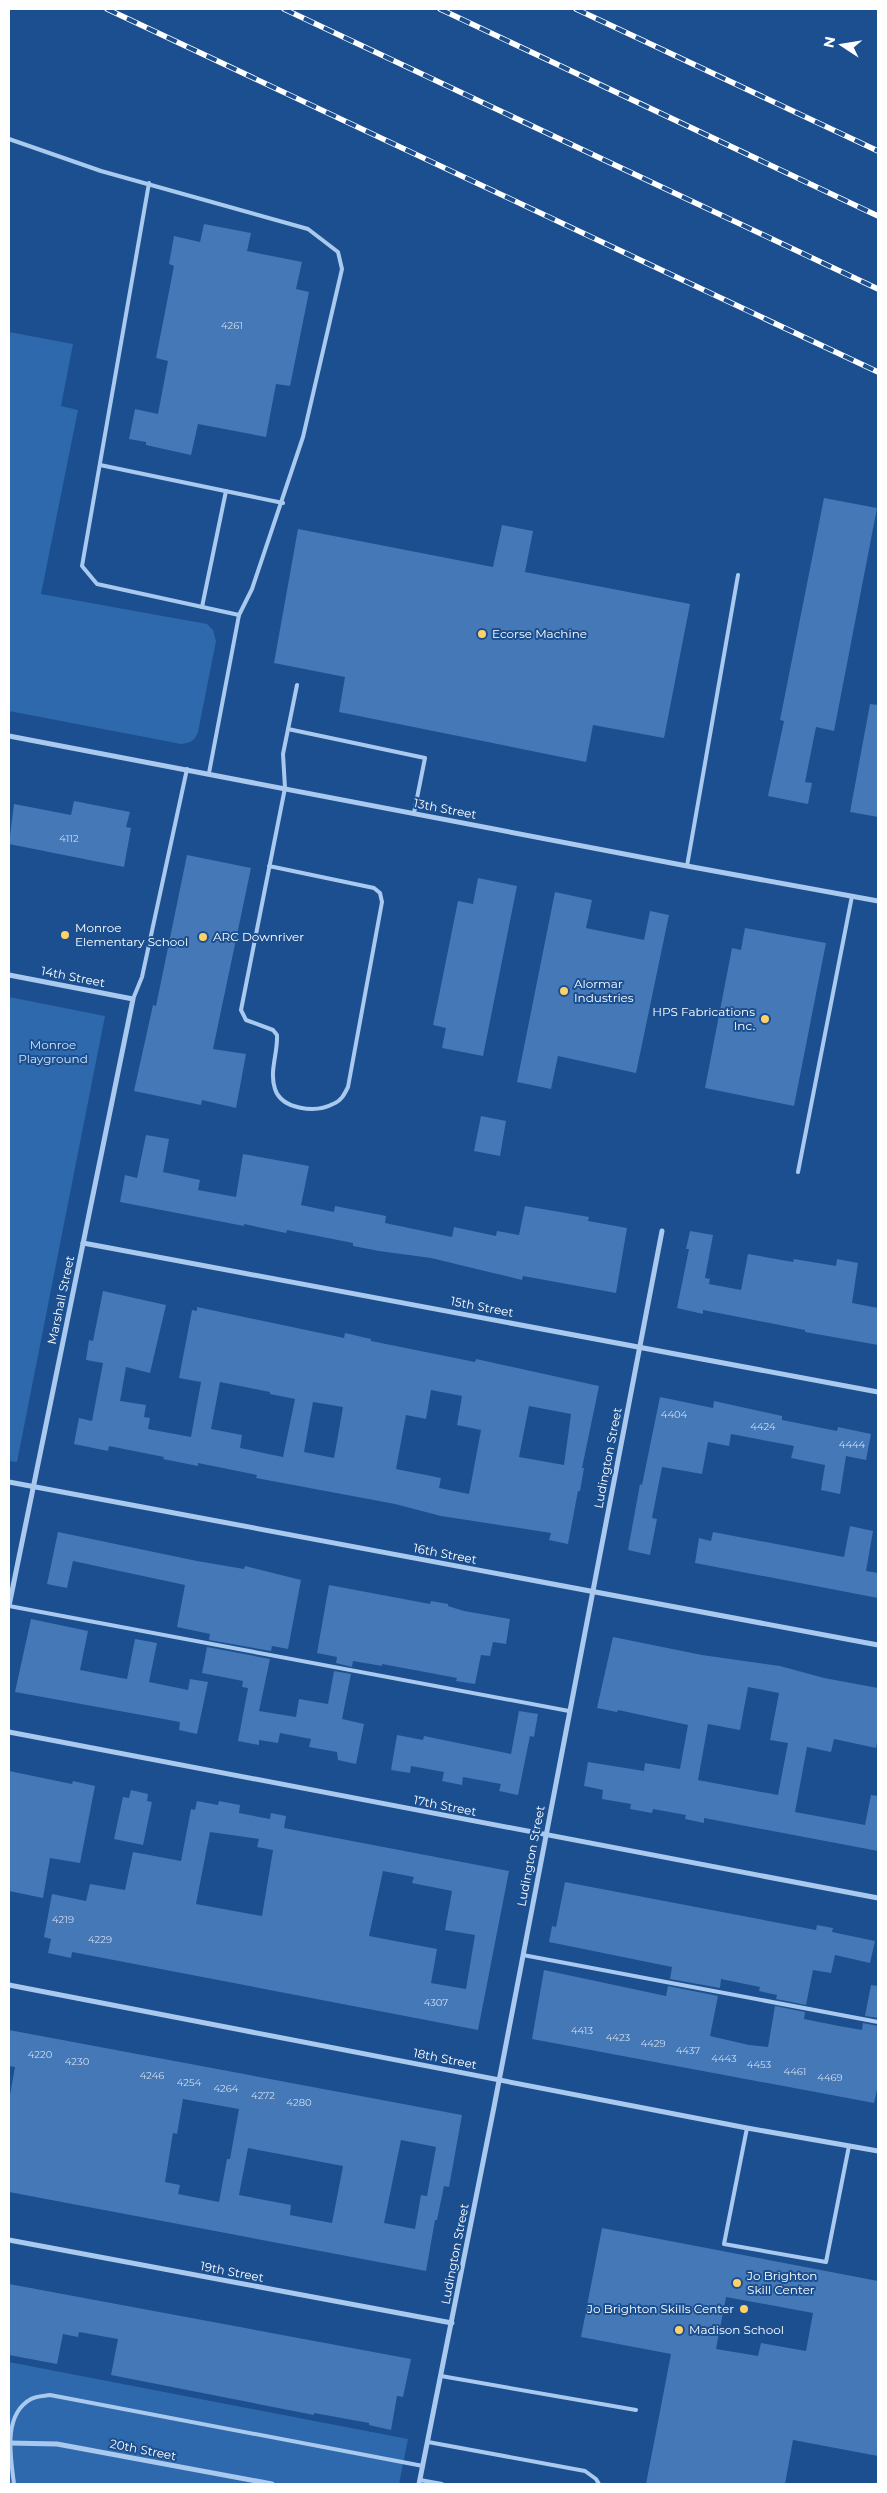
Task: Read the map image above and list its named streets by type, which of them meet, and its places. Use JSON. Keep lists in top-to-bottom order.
{
  "streets": {
    "street": [
      "13th Street",
      "14th Street",
      "Marshall Street",
      "15th Street",
      "Ludington Street",
      "16th Street",
      "17th Street",
      "18th Street",
      "19th Street",
      "20th Street"
    ]
  },
  "crossings": [
    ["14th Street", "Marshall Street"],
    ["Marshall Street", "15th Street"],
    ["Marshall Street", "16th Street"],
    ["15th Street", "Ludington Street"],
    ["Ludington Street", "16th Street"],
    ["Ludington Street", "17th Street"],
    ["Ludington Street", "18th Street"],
    ["Ludington Street", "19th Street"]
  ],
  "parks": ["Monroe Playground"],
  "places": [
    "Ecorse Machine",
    "Monroe Elementary School",
    "ARC Downriver",
    "Alormar Industries",
    "HPS Fabrications Inc.",
    "Jo Brighton Skill Center",
    "Jo Brighton Skills Center",
    "Madison School"
  ],
  "house_numbers": [
    "4261",
    "4112",
    "4404",
    "4424",
    "4444",
    "4219",
    "4229",
    "4307",
    "4413",
    "4423",
    "4429",
    "4437",
    "4220",
    "4443",
    "4230",
    "4453",
    "4461",
    "4246",
    "4469",
    "4254",
    "4264",
    "4272",
    "4280"
  ],
  "north": "left"
}
